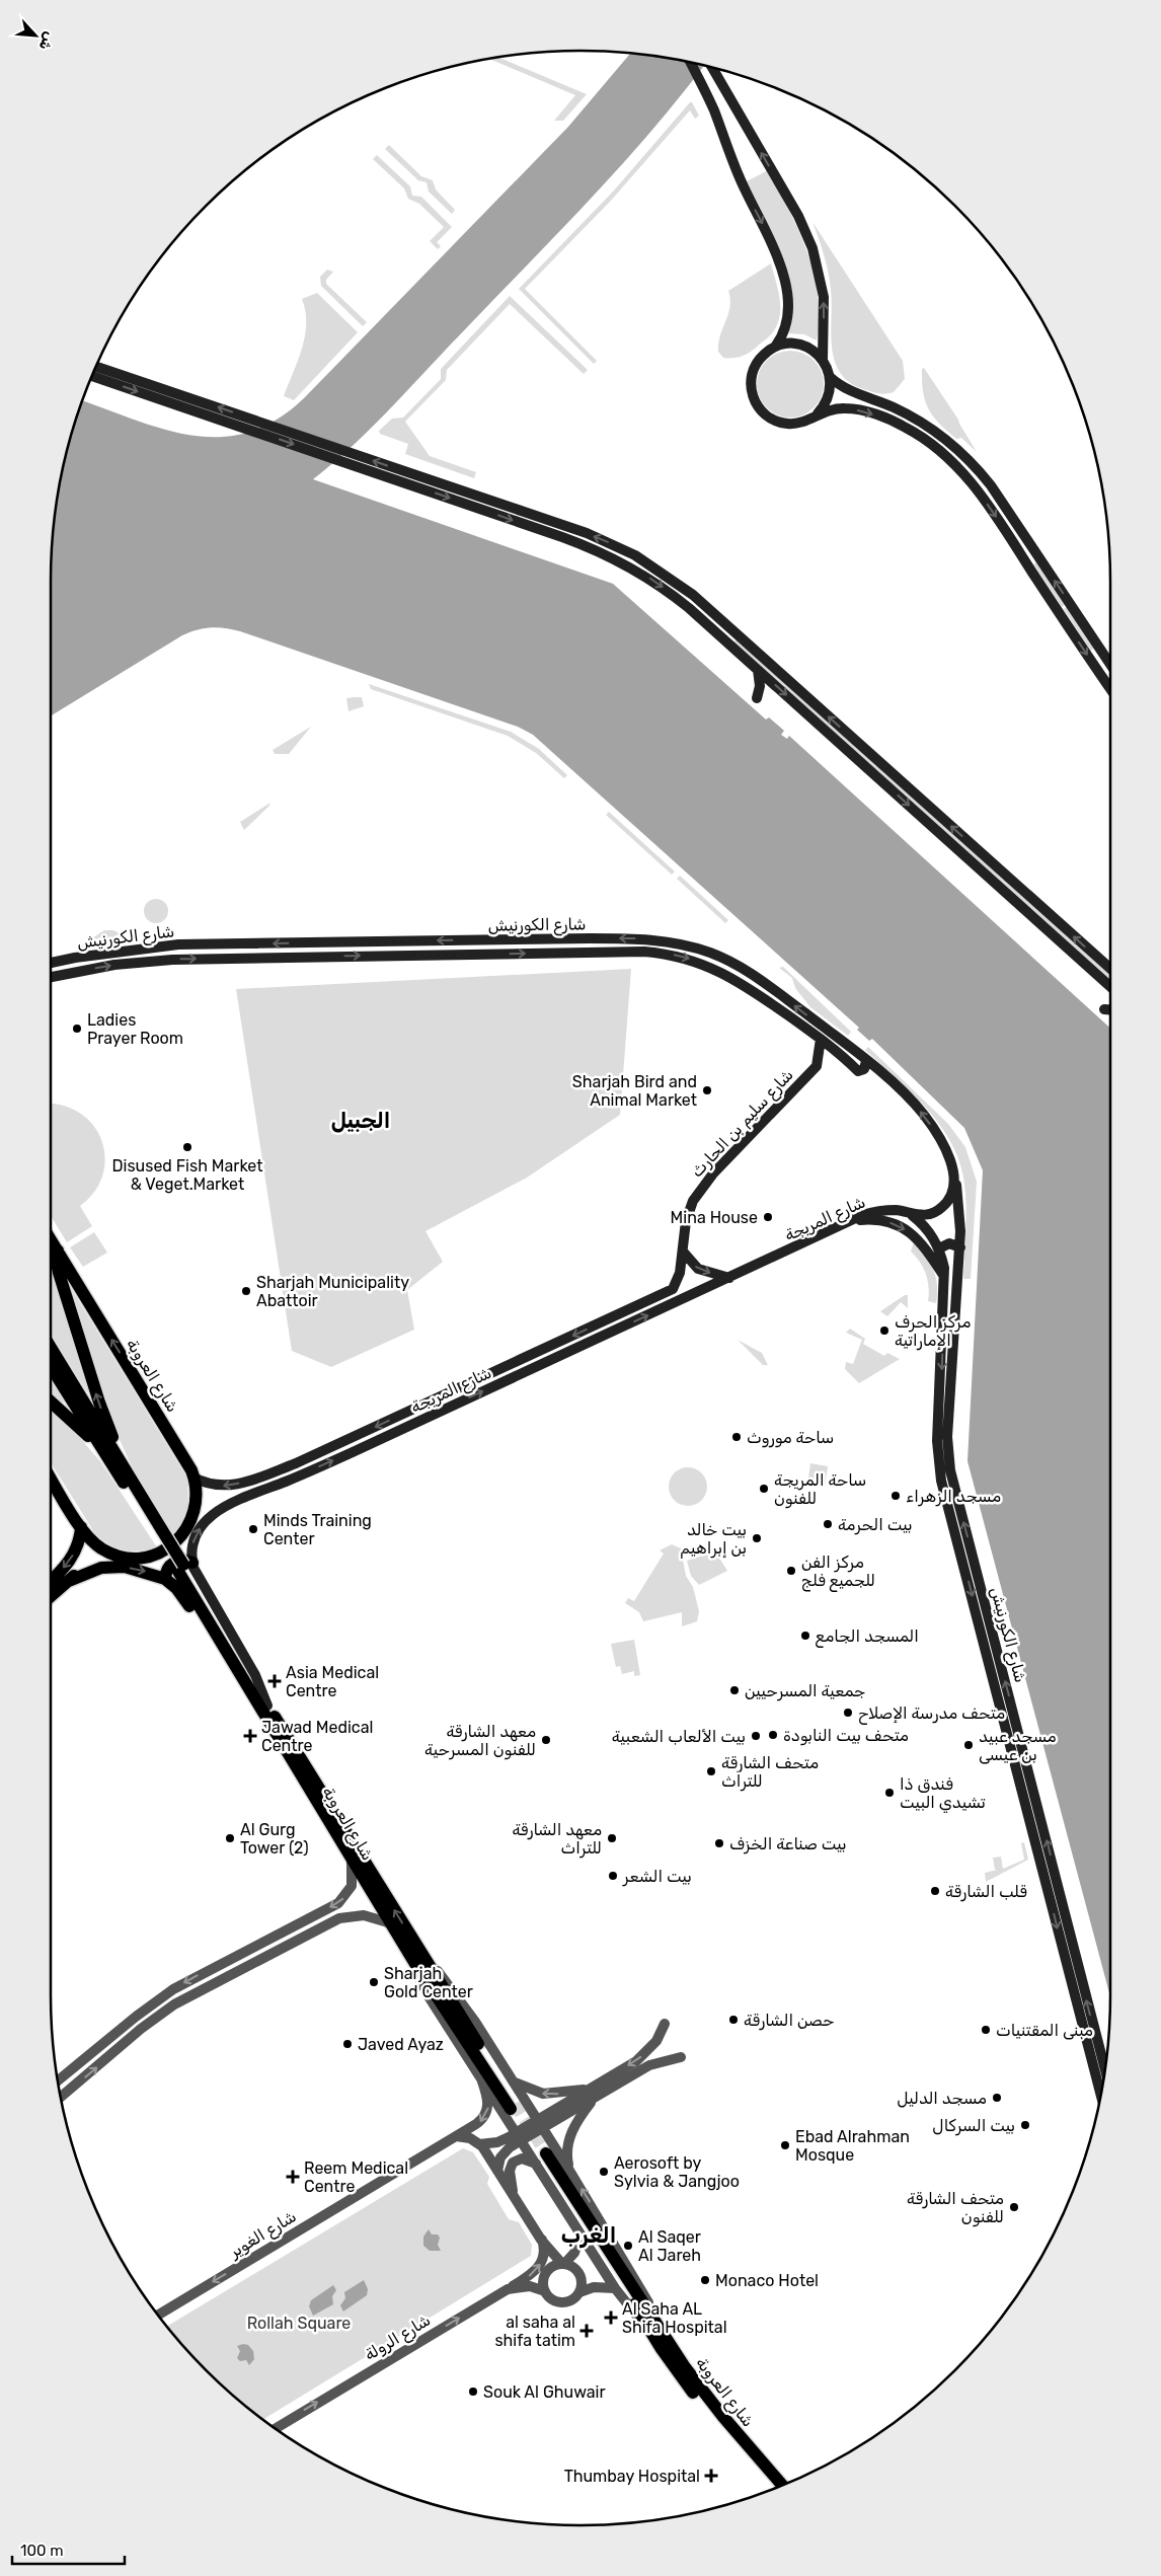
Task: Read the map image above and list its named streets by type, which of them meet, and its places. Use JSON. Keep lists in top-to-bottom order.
{
  "streets": {
    "main road": [
      "شارع الكورنيش",
      "شارع سليم بن الحارث",
      "شارع المريجة",
      "شارع العروبة"
    ],
    "street": ["شارع الغوير", "شارع الرولة"]
  },
  "crossings": [
    ["شارع الكورنيش", "شارع سليم بن الحارث"],
    ["شارع الكورنيش", "شارع المريجة"],
    ["شارع سليم بن الحارث", "شارع المريجة"],
    ["شارع المريجة", "شارع العروبة"]
  ],
  "one_way": ["شارع الغوير", "شارع الرولة"],
  "districts": ["الجبيل", "الغرب"],
  "parks": ["Rollah Square"],
  "places": {
    "other": [
      "Ladies Prayer Room",
      "Sharjah Bird and Animal Market",
      "Disused Fish Market & Veget.Market",
      "Mina House",
      "Sharjah Municipality Abattoir",
      "مركز الحرف الإماراتية",
      "ساحة موروث",
      "ساحة المريجة للفنون",
      "مسجد الزهراء",
      "بيت الحرمة",
      "Minds Training Center",
      "بيت خالد بن إبراهيم",
      "مركز الفن للجميع فلج",
      "المسجد الجامع",
      "جمعية المسرحيين",
      "متحف مدرسة الإصلاح",
      "متحف بيت النابودة",
      "بيت الألعاب الشعبية",
      "معهد الشارقة للفنون المسرحية",
      "مسجد عبيد بن عيسى",
      "متحف الشارقة للتراث",
      "فندق ذا تشيدي البيت",
      "Al Gurg Tower (2)",
      "معهد الشارقة للتراث",
      "بيت صناعة الخزف",
      "بيت الشعر",
      "قلب الشارقة",
      "Sharjah Gold Center",
      "حصن الشارقة",
      "مبنى المقتنيات",
      "Javed Ayaz",
      "مسجد الدليل",
      "بيت السركال",
      "Ebad Alrahman Mosque",
      "Aerosoft by Sylvia & Jangjoo",
      "متحف الشارقة للفنون",
      "Al Saqer Al Jareh",
      "Monaco Hotel",
      "Souk Al Ghuwair"
    ],
    "health": [
      "Asia Medical Centre",
      "Jawad Medical Centre",
      "Reem Medical Centre",
      "Al Saha AL Shifa Hospital",
      "al saha al shifa tatim",
      "Thumbay Hospital"
    ]
  },
  "scale_bar": "100 m",
  "north": "bottom right"
}
